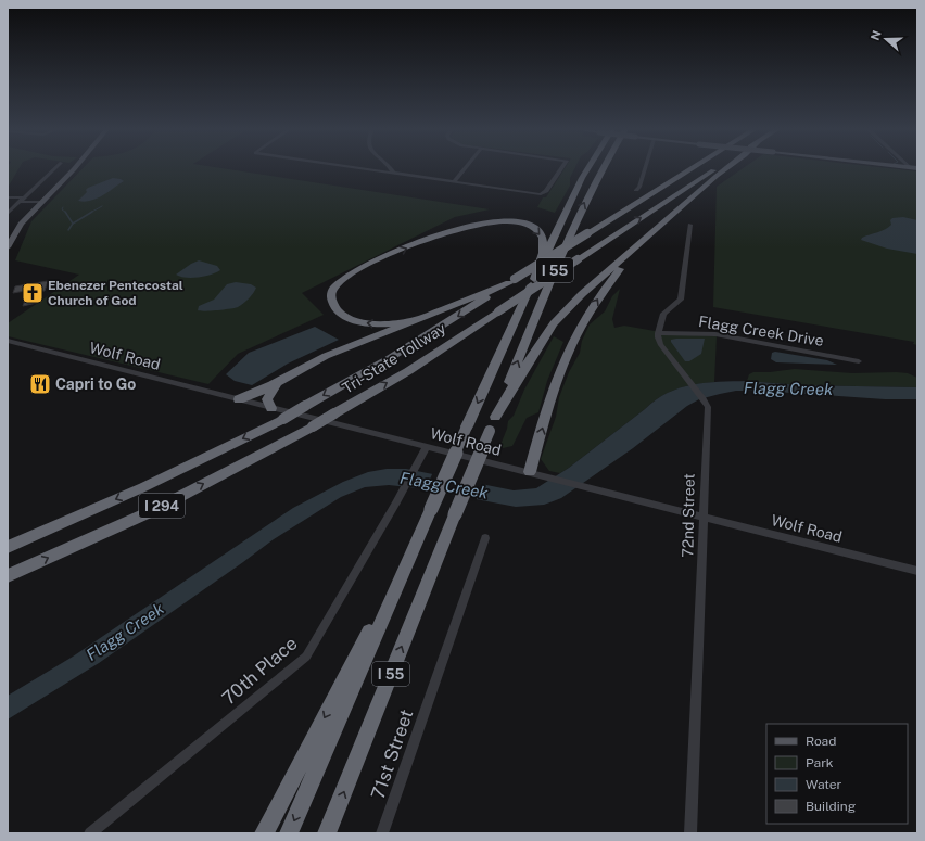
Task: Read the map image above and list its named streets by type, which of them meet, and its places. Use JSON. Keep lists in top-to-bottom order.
{
  "streets": {
    "highway": ["I 55", "Tri-State Tollway", "I 294"],
    "street": [
      "Flagg Creek Drive",
      "Wolf Road",
      "72nd Street",
      "70th Place",
      "71st Street"
    ]
  },
  "crossings": [
    ["Flagg Creek Drive", "72nd Street"],
    ["Wolf Road", "72nd Street"],
    ["Wolf Road", "70th Place"]
  ],
  "water": ["Flagg Creek"],
  "places": {
    "church": ["Ebenezer Pentecostal Church of God"],
    "restaurant": ["Capri to Go"]
  },
  "legend": [
    "Road",
    "Park",
    "Water",
    "Building"
  ],
  "north": "left"
}
